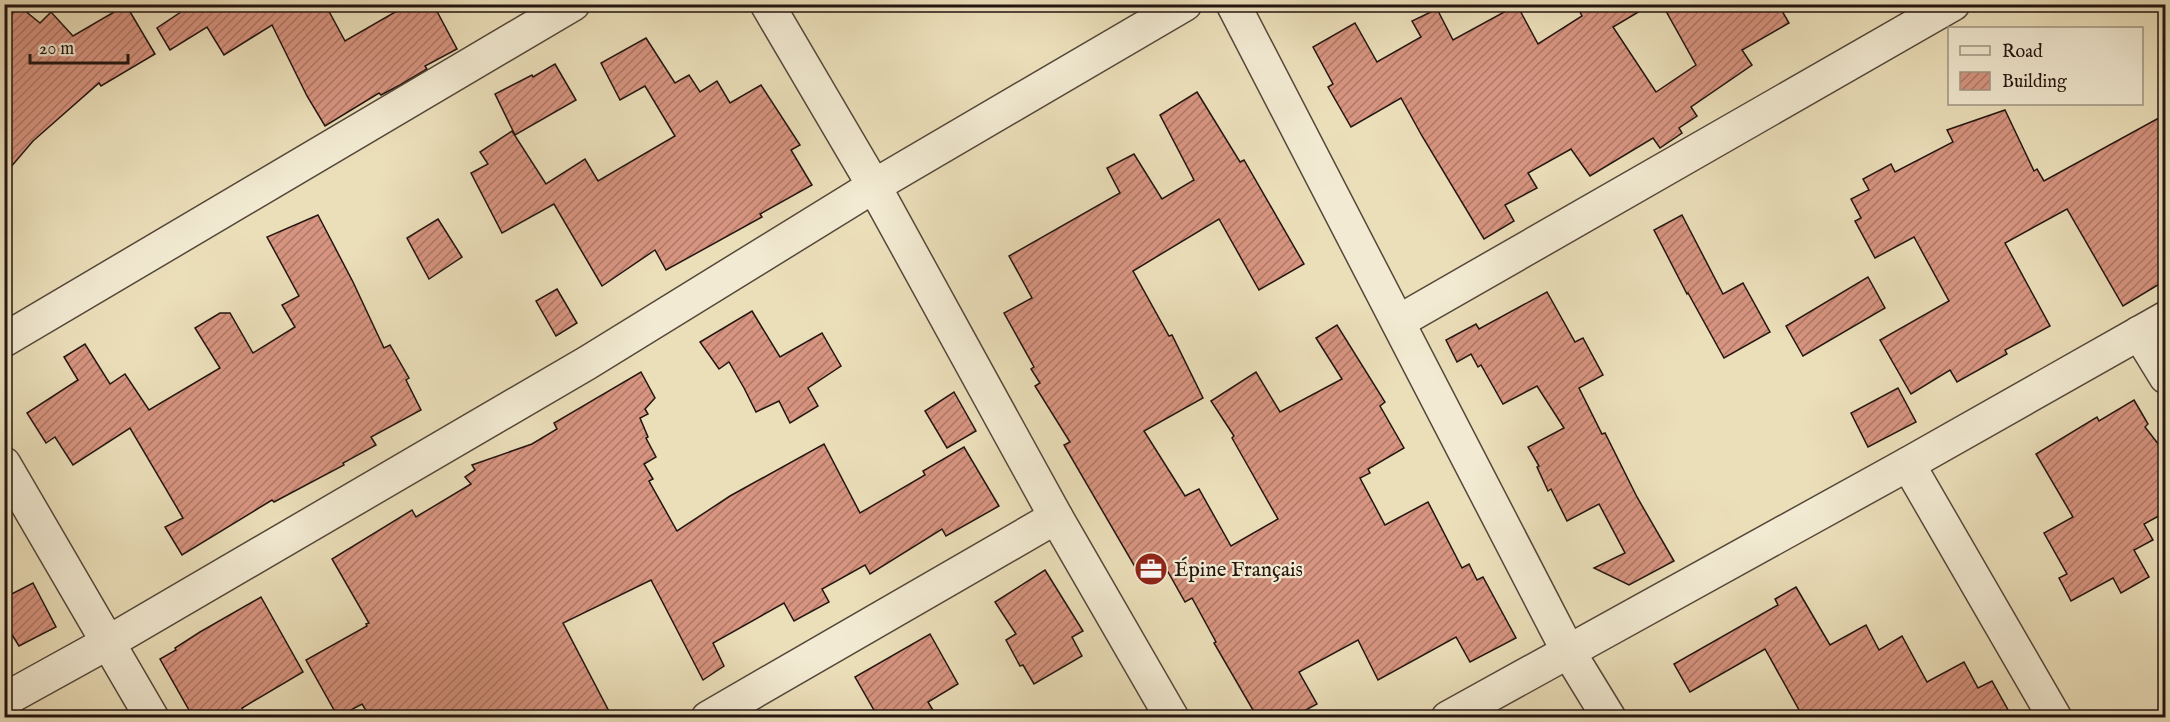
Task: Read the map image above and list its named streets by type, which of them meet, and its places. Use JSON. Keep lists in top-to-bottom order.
{
  "places": {
    "office": ["Épine Français"]
  },
  "legend": ["Road", "Building"],
  "scale_bar": "20 m"
}
